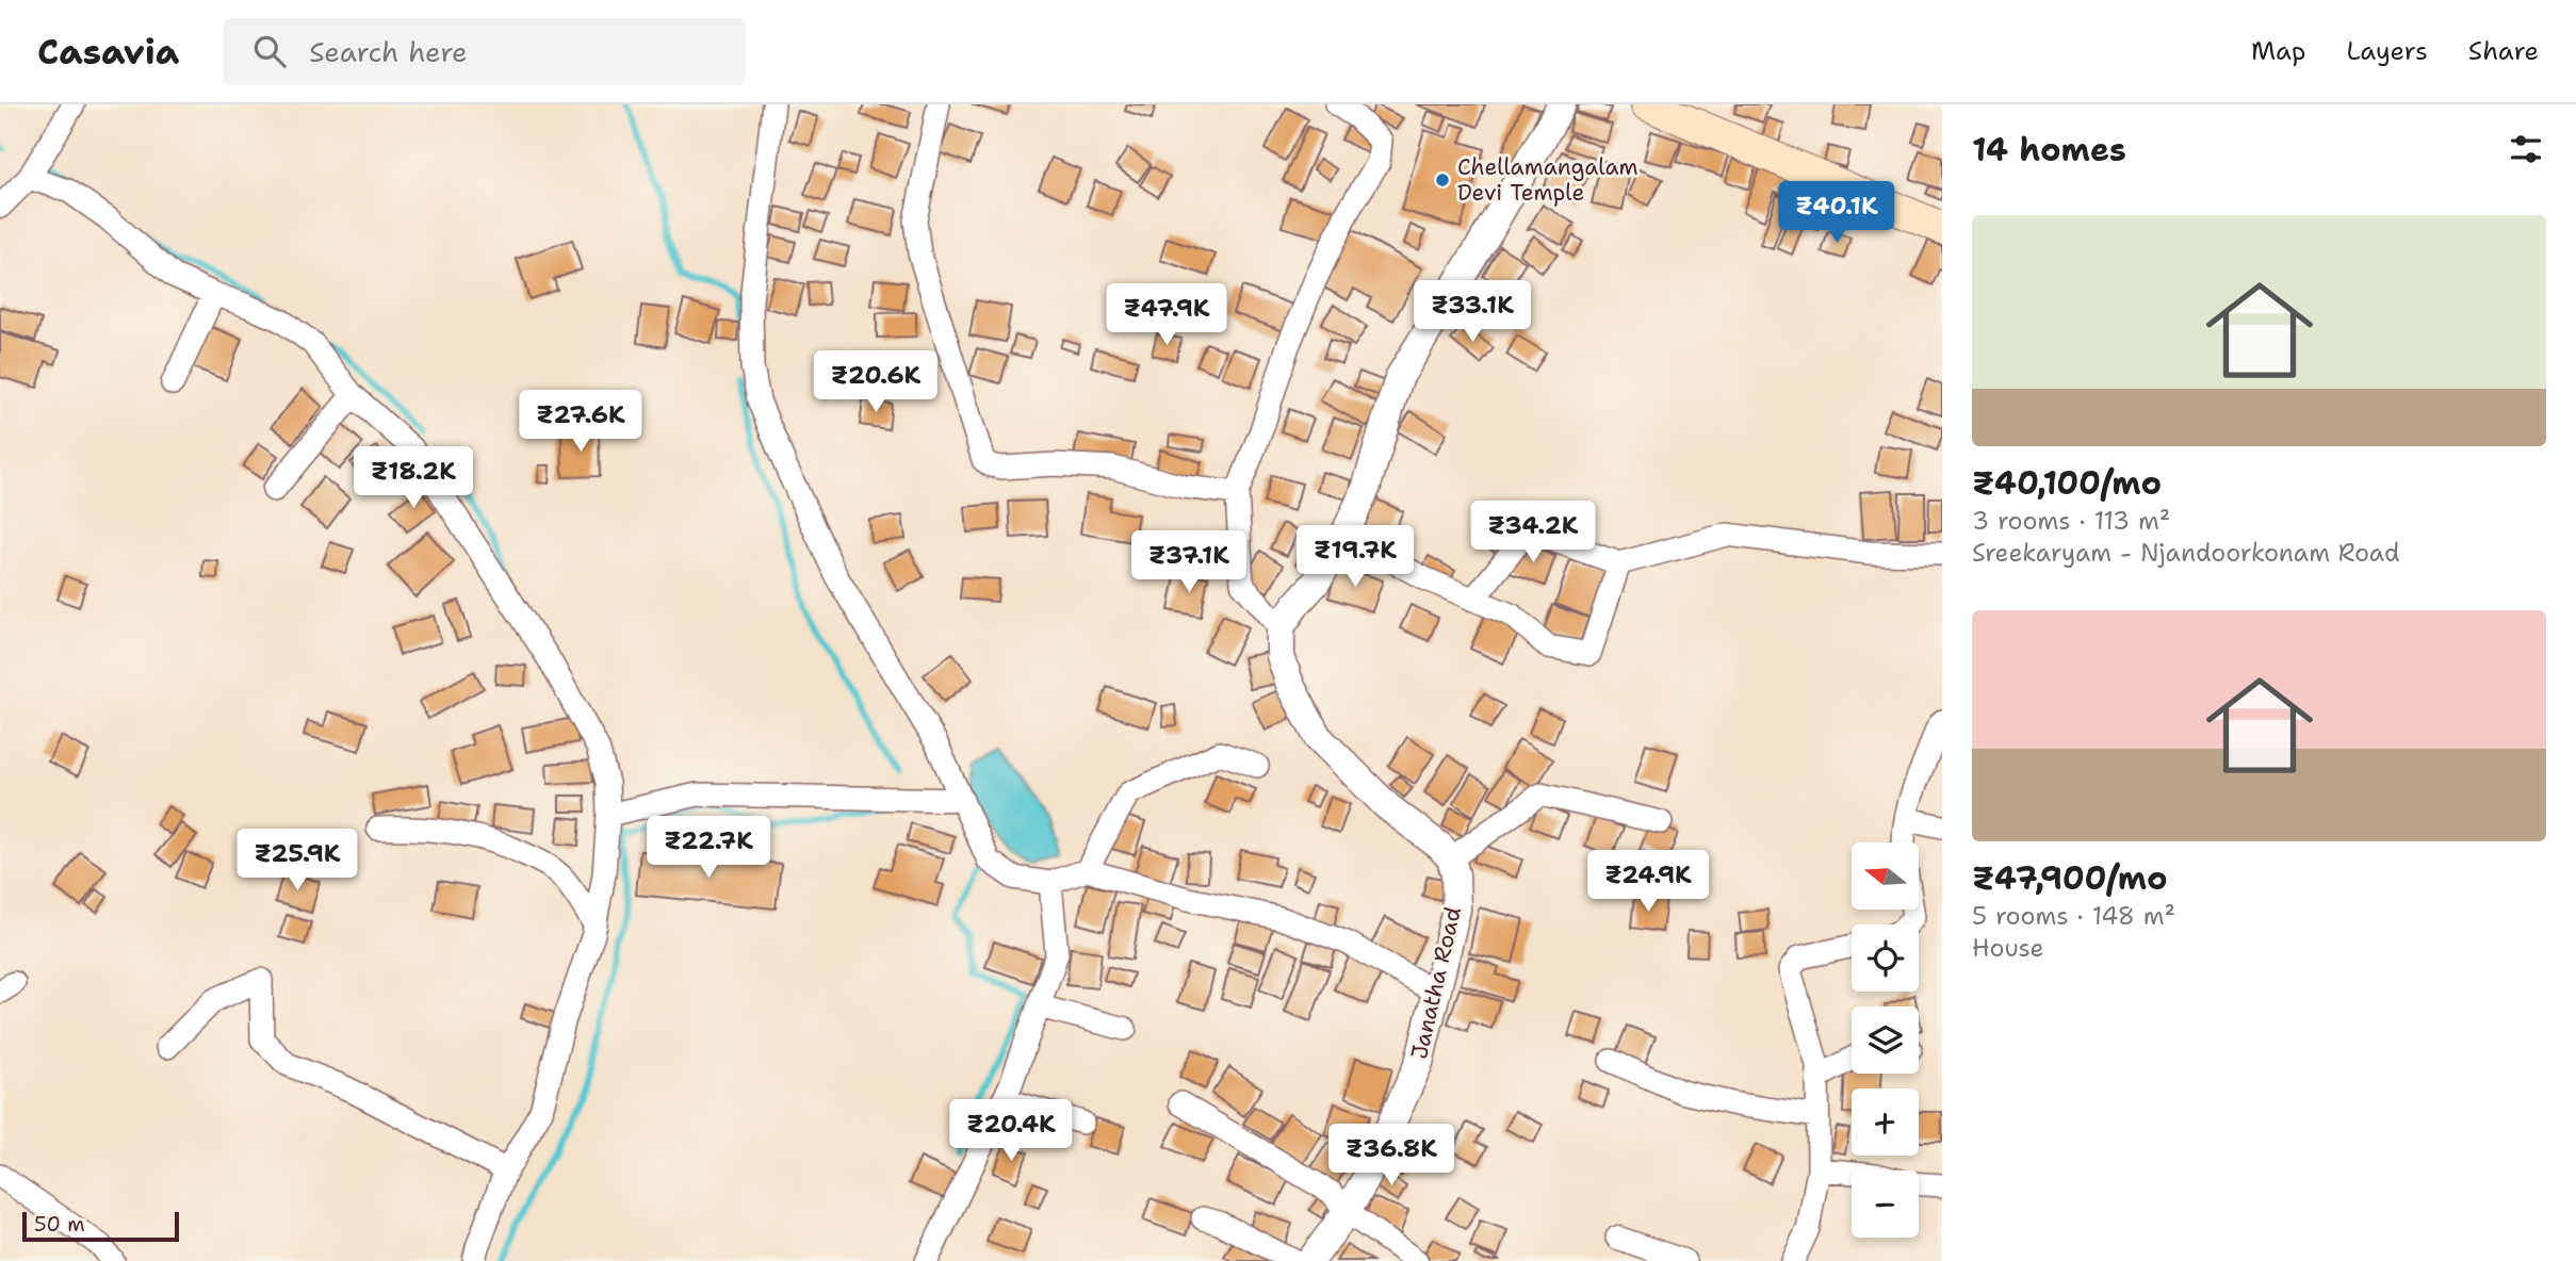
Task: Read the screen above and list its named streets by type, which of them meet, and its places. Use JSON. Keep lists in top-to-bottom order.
{
  "streets": {
    "street": ["Janatha Road"]
  },
  "places": ["Chellamangalam Devi Temple"],
  "scale_bar": "50 m",
  "north": "left",
  "page": {
    "header": "Casavia",
    "search": "Search here",
    "nav": ["Map", "Layers", "Share"],
    "heading": "14 homes",
    "price": [
      "₹40.1K",
      "₹33.1K",
      "₹47.9K",
      "₹20.6K",
      "₹27.6K",
      "₹18.2K",
      "₹34.2K",
      "₹19.7K",
      "₹37.1K",
      "₹22.7K",
      "₹25.9K",
      "₹24.9K",
      "₹20.4K",
      "₹36.8K"
    ],
    "list": [
      {
        "name": "₹40,100/mo",
        "note": "3 rooms · 113 m² · Sreekaryam - Njandoorkonam Road"
      },
      {
        "name": "₹47,900/mo",
        "note": "5 rooms · 148 m² · House"
      }
    ],
    "map_buttons": ["+", "−"],
    "scale": "50 m"
  }
}
